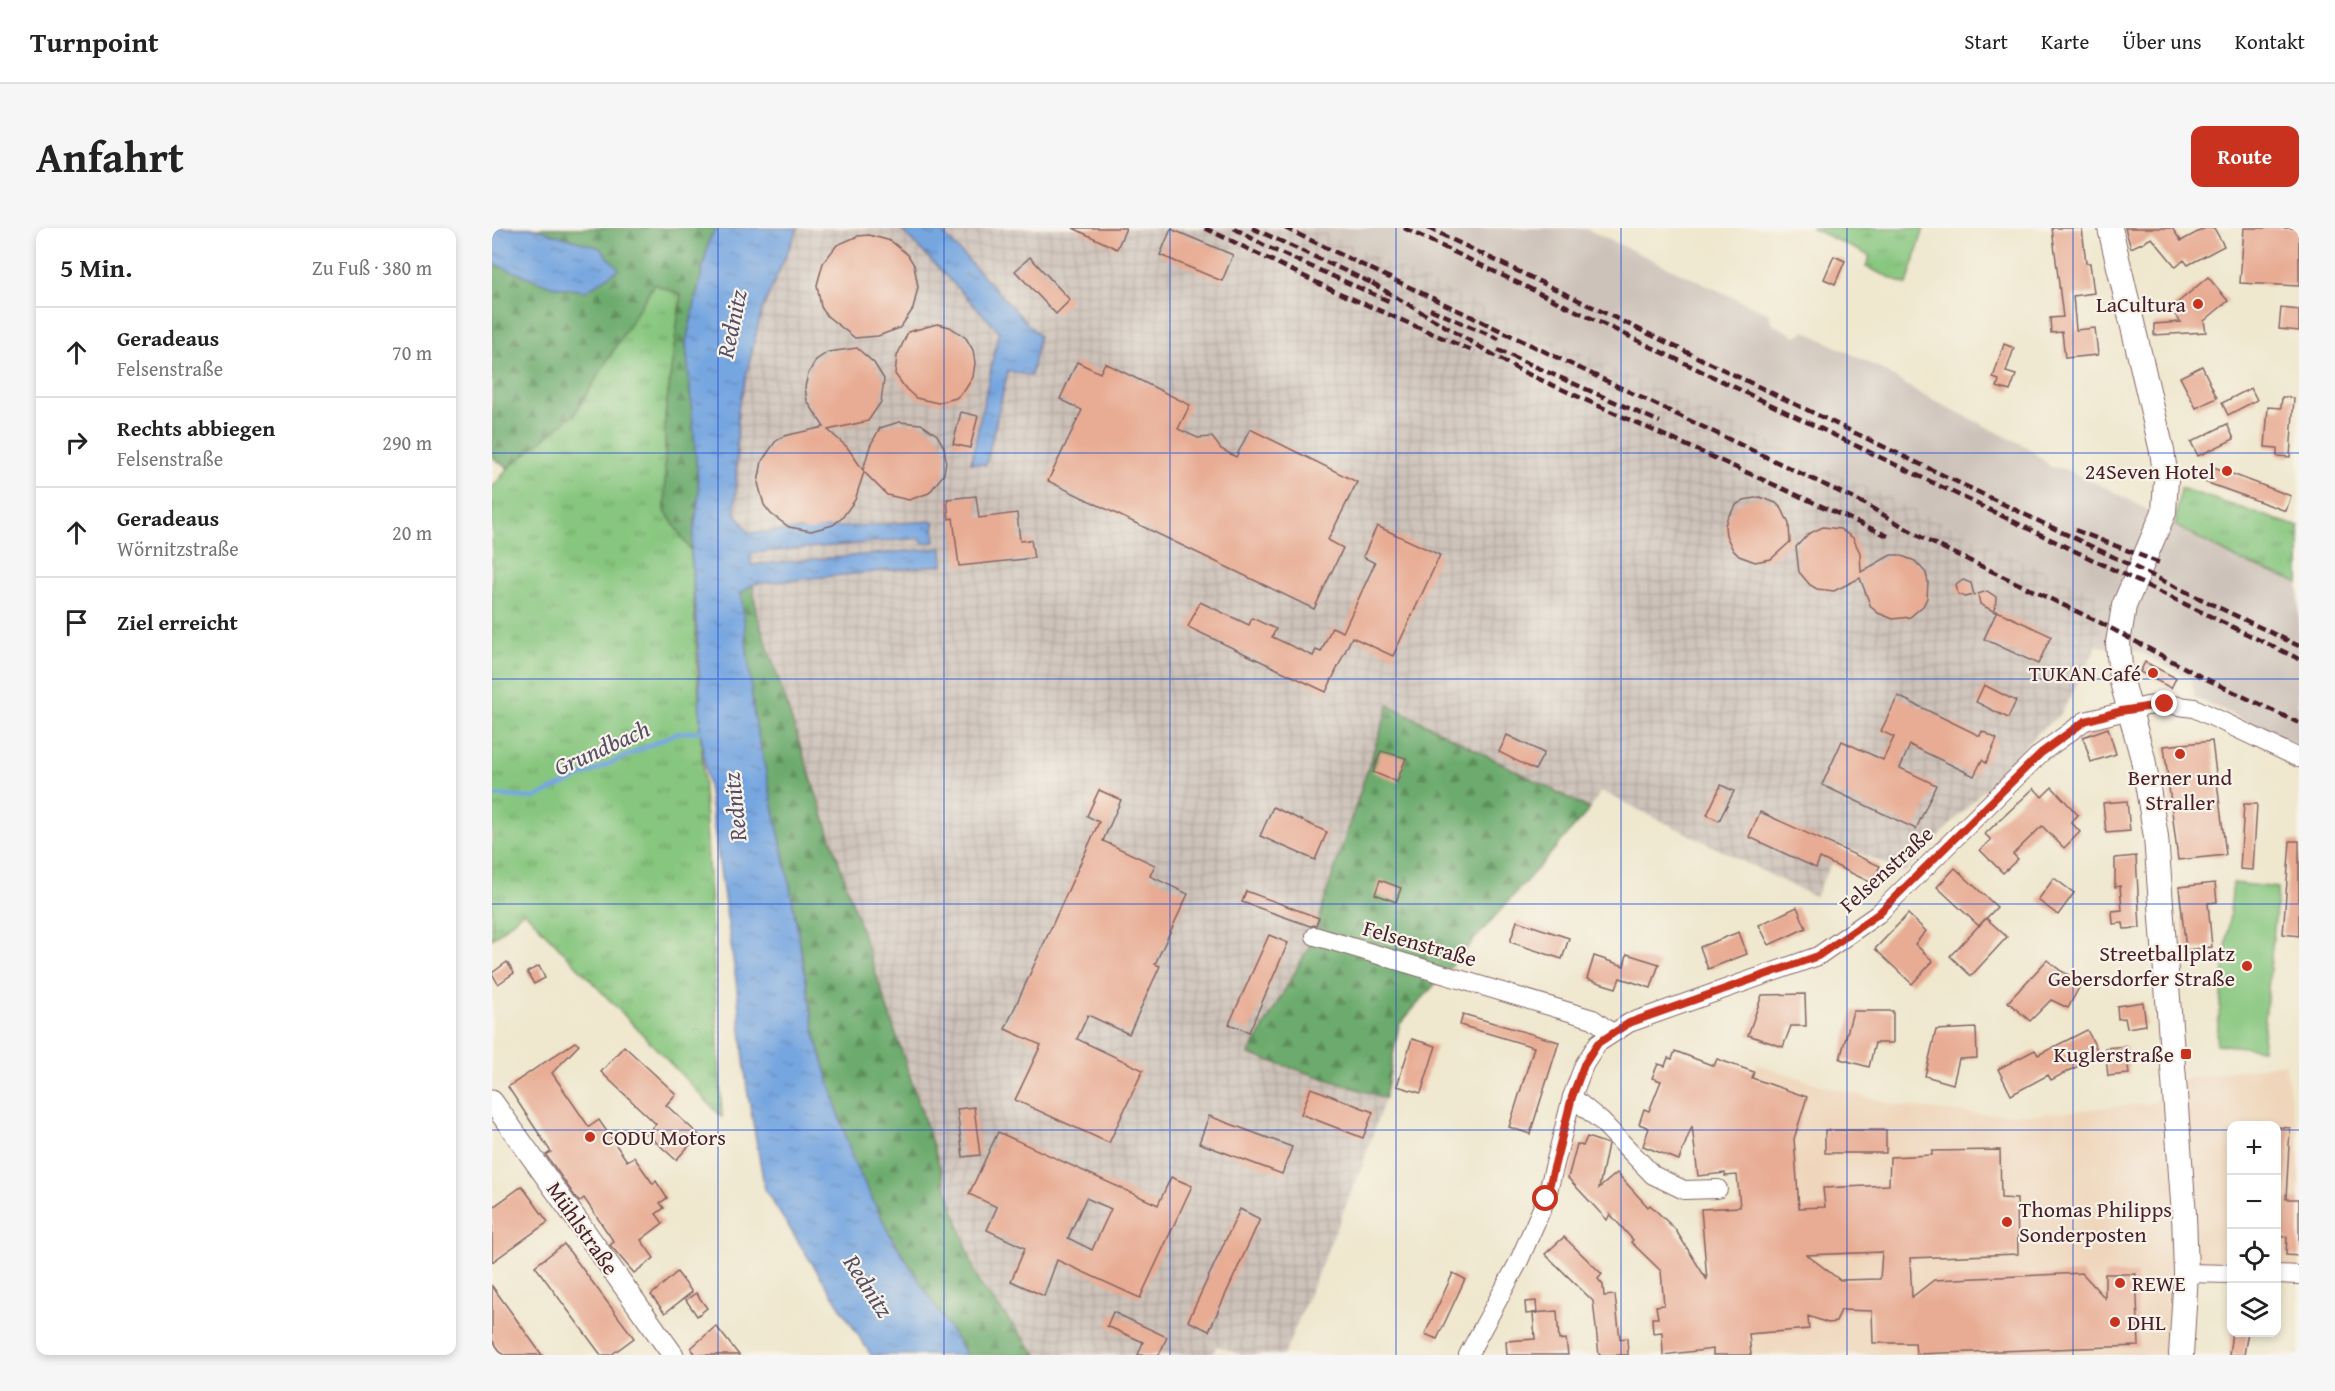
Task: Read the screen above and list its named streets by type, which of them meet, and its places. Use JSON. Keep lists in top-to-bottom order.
{
  "streets": {
    "street": ["Felsenstraße", "Mühlstraße"]
  },
  "water": ["Rednitz", "Grundbach"],
  "places": {
    "other": [
      "LaCultura",
      "24Seven Hotel",
      "TUKAN Café",
      "Berner und Straller",
      "Streetballplatz Gebersdorfer Straße",
      "CODU Motors",
      "Thomas Philipps Sonderposten",
      "REWE",
      "DHL"
    ],
    "transit": ["Kuglerstraße"]
  },
  "page": {
    "header": "Turnpoint",
    "nav": [
      "Start",
      "Karte",
      "Über uns",
      "Kontakt"
    ],
    "title": "Anfahrt",
    "buttons": "Route",
    "heading": ["5 Min.", "Zu Fuß · 380 m"],
    "list": [
      ["Geradeaus", "Felsenstraße", "70 m"],
      ["Rechts abbiegen", "Felsenstraße", "290 m"],
      ["Geradeaus", "Wörnitzstraße", "20 m"],
      "Ziel erreicht"
    ],
    "map_buttons": ["+", "−"]
  }
}
